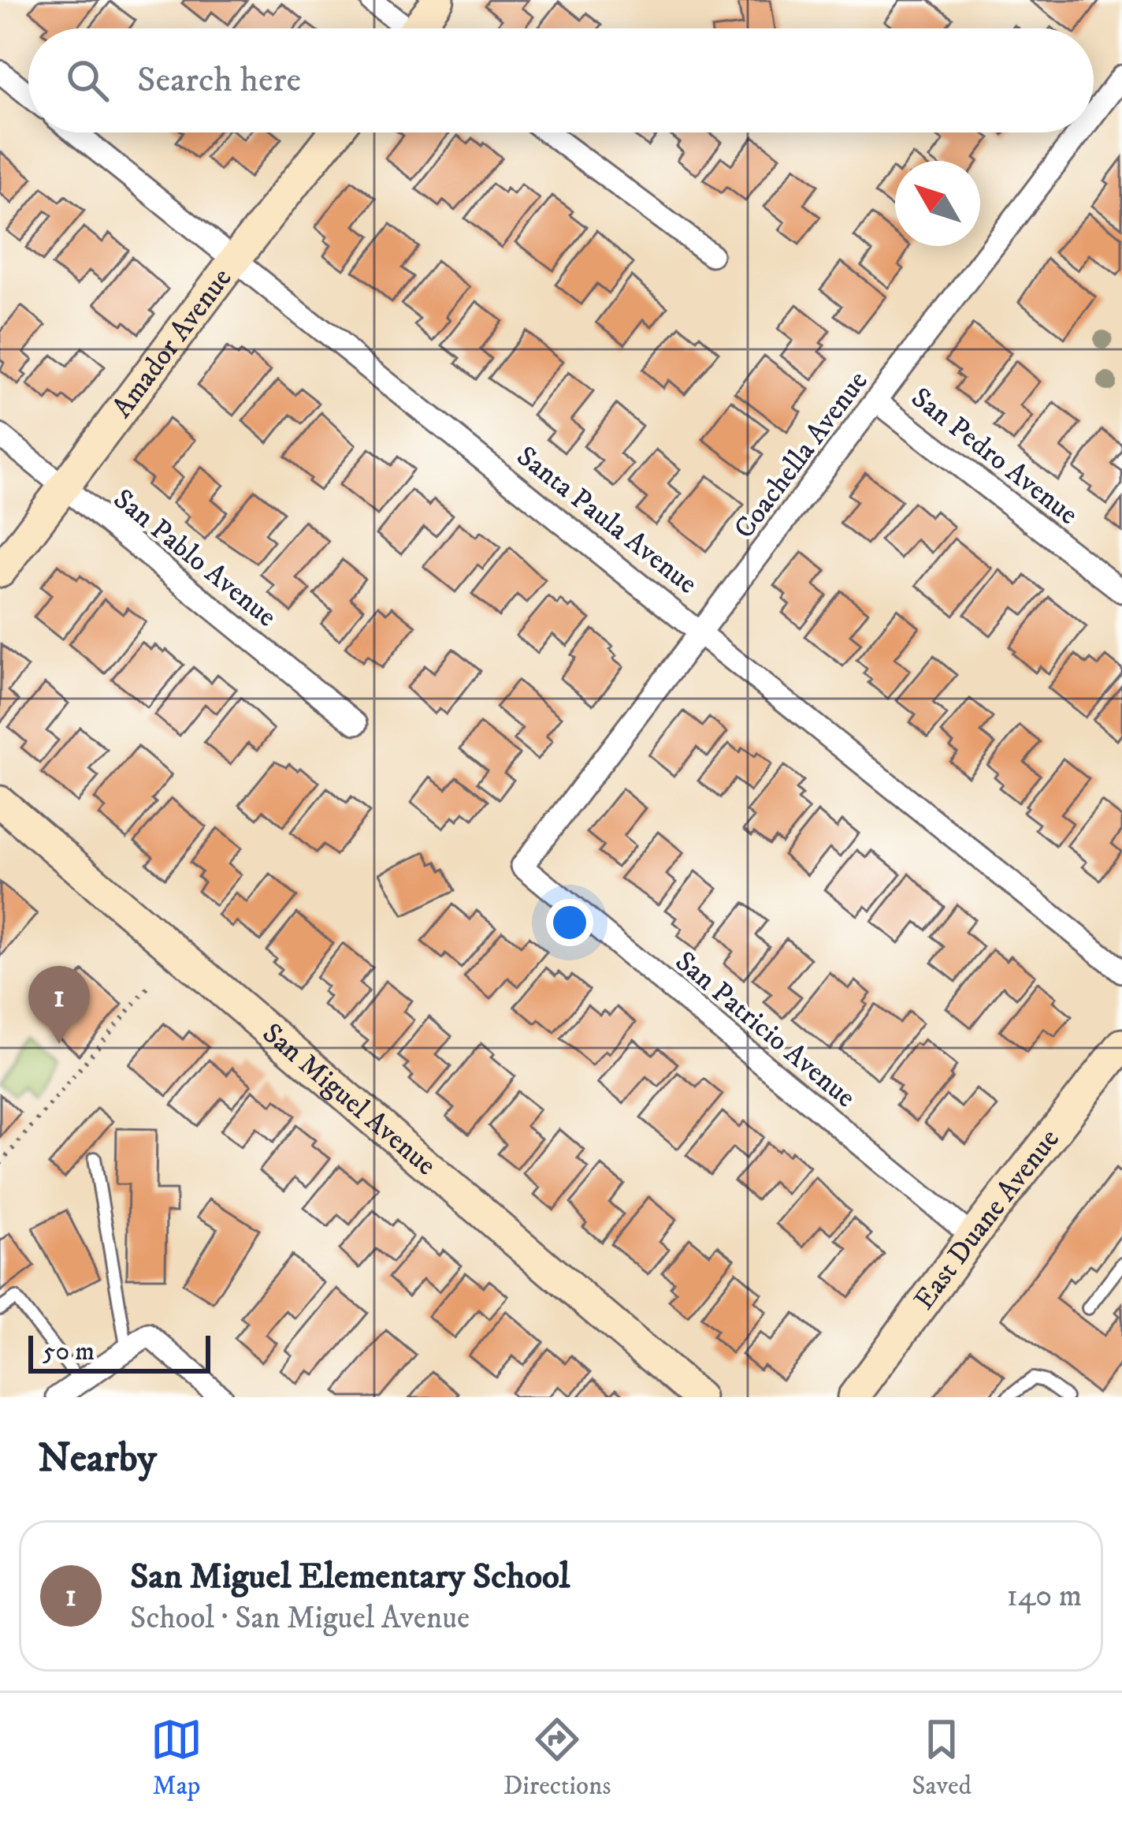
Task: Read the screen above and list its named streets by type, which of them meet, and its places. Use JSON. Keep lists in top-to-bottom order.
{
  "streets": {
    "street": [
      "Amador Avenue",
      "Coachella Avenue",
      "San Pedro Avenue",
      "Santa Paula Avenue",
      "San Pablo Avenue",
      "San Patricio Avenue",
      "San Miguel Avenue",
      "East Duane Avenue"
    ]
  },
  "crossings": [
    ["Amador Avenue", "Santa Paula Avenue"],
    ["Amador Avenue", "San Pablo Avenue"],
    ["Coachella Avenue", "San Pedro Avenue"],
    ["Coachella Avenue", "Santa Paula Avenue"],
    ["Coachella Avenue", "San Patricio Avenue"],
    ["San Patricio Avenue", "East Duane Avenue"]
  ],
  "scale_bar": "50 m",
  "north": "top left",
  "page": {
    "search": "Search here",
    "pins": "1",
    "scale": "50 m",
    "heading": "Nearby",
    "list": [
      {
        "mark": "1",
        "name": "San Miguel Elementary School",
        "note": "School · San Miguel Avenue",
        "value": "140 m"
      }
    ],
    "nav": ["Map", "Directions", "Saved"]
  }
}
